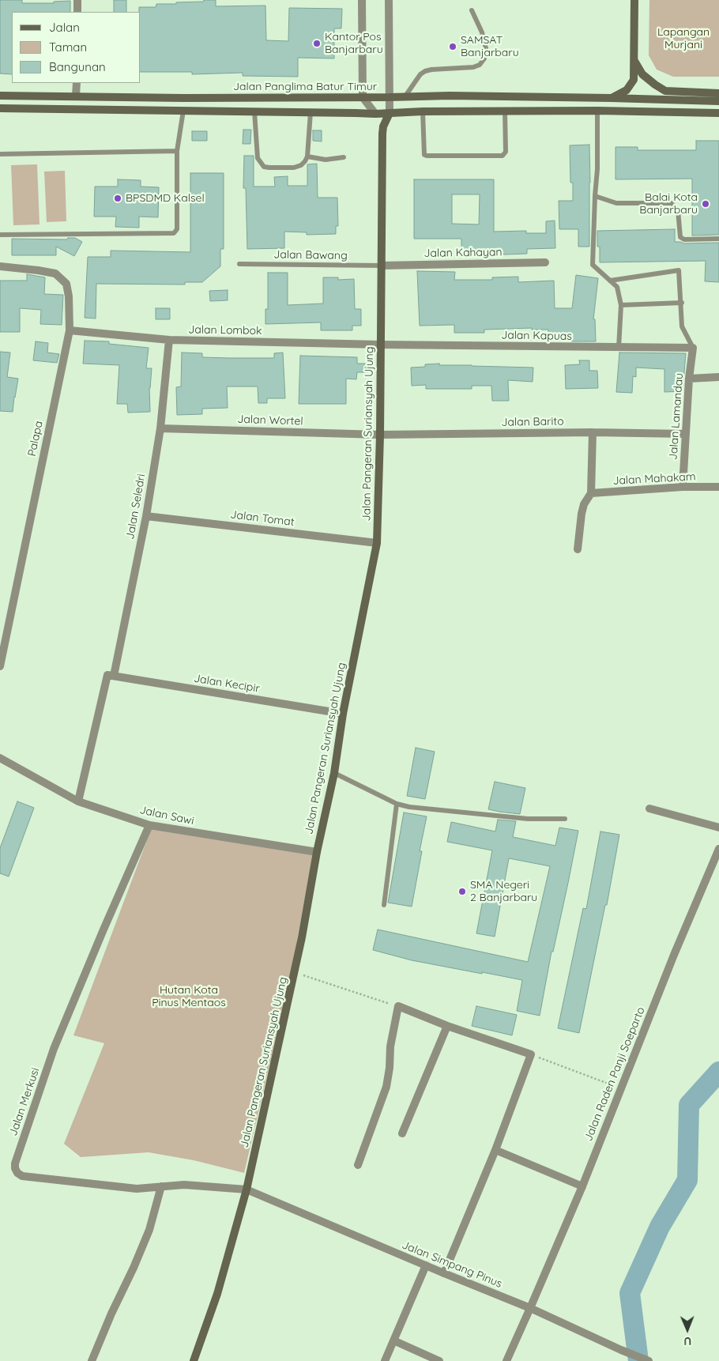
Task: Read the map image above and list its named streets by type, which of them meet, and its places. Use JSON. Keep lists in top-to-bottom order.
{
  "streets": {
    "main road": ["Jalan Panglima Batur Timur", "Jalan Pangeran Suriansyah Ujung"],
    "street": [
      "Jalan Kahayan",
      "Jalan Lombok",
      "Jalan Kapuas",
      "Jalan Lamandau",
      "Jalan Wortel",
      "Jalan Barito",
      "Palapa",
      "Jalan Mahakam",
      "Jalan Seledri",
      "Jalan Tomat",
      "Jalan Kecipir",
      "Jalan Sawi",
      "Jalan Raden Panji Soeparto",
      "Jalan Merkusi",
      "Jalan Simpang Pinus"
    ],
    "lane": ["Jalan Bawang"]
  },
  "crossings": [
    ["Jalan Kahayan", "Jalan Bawang"],
    ["Jalan Kahayan", "Jalan Pangeran Suriansyah Ujung"],
    ["Jalan Bawang", "Jalan Pangeran Suriansyah Ujung"],
    ["Jalan Lombok", "Jalan Kapuas"],
    ["Jalan Lombok", "Jalan Pangeran Suriansyah Ujung"],
    ["Jalan Lombok", "Palapa"],
    ["Jalan Lombok", "Jalan Seledri"],
    ["Jalan Kapuas", "Jalan Lamandau"],
    ["Jalan Kapuas", "Jalan Pangeran Suriansyah Ujung"],
    ["Jalan Lamandau", "Jalan Barito"],
    ["Jalan Lamandau", "Jalan Mahakam"],
    ["Jalan Wortel", "Jalan Barito"],
    ["Jalan Wortel", "Jalan Pangeran Suriansyah Ujung"],
    ["Jalan Wortel", "Jalan Seledri"],
    ["Jalan Barito", "Jalan Pangeran Suriansyah Ujung"],
    ["Jalan Pangeran Suriansyah Ujung", "Jalan Tomat"],
    ["Jalan Pangeran Suriansyah Ujung", "Jalan Kecipir"],
    ["Jalan Pangeran Suriansyah Ujung", "Jalan Sawi"],
    ["Jalan Pangeran Suriansyah Ujung", "Jalan Merkusi"],
    ["Jalan Pangeran Suriansyah Ujung", "Jalan Simpang Pinus"],
    ["Jalan Seledri", "Jalan Tomat"],
    ["Jalan Seledri", "Jalan Kecipir"],
    ["Jalan Seledri", "Jalan Sawi"],
    ["Jalan Sawi", "Jalan Merkusi"],
    ["Jalan Raden Panji Soeparto", "Jalan Simpang Pinus"],
    ["Jalan Merkusi", "Jalan Simpang Pinus"]
  ],
  "parks": ["Lapangan Murjani", "Hutan Kota Pinus Mentaos"],
  "places": [
    "Kantor Pos Banjarbaru",
    "SAMSAT Banjarbaru",
    "BPSDMD Kalsel",
    "Balai Kota Banjarbaru",
    "SMA Negeri 2 Banjarbaru"
  ],
  "legend": ["Jalan", "Taman", "Bangunan"],
  "north": "bottom"
}
